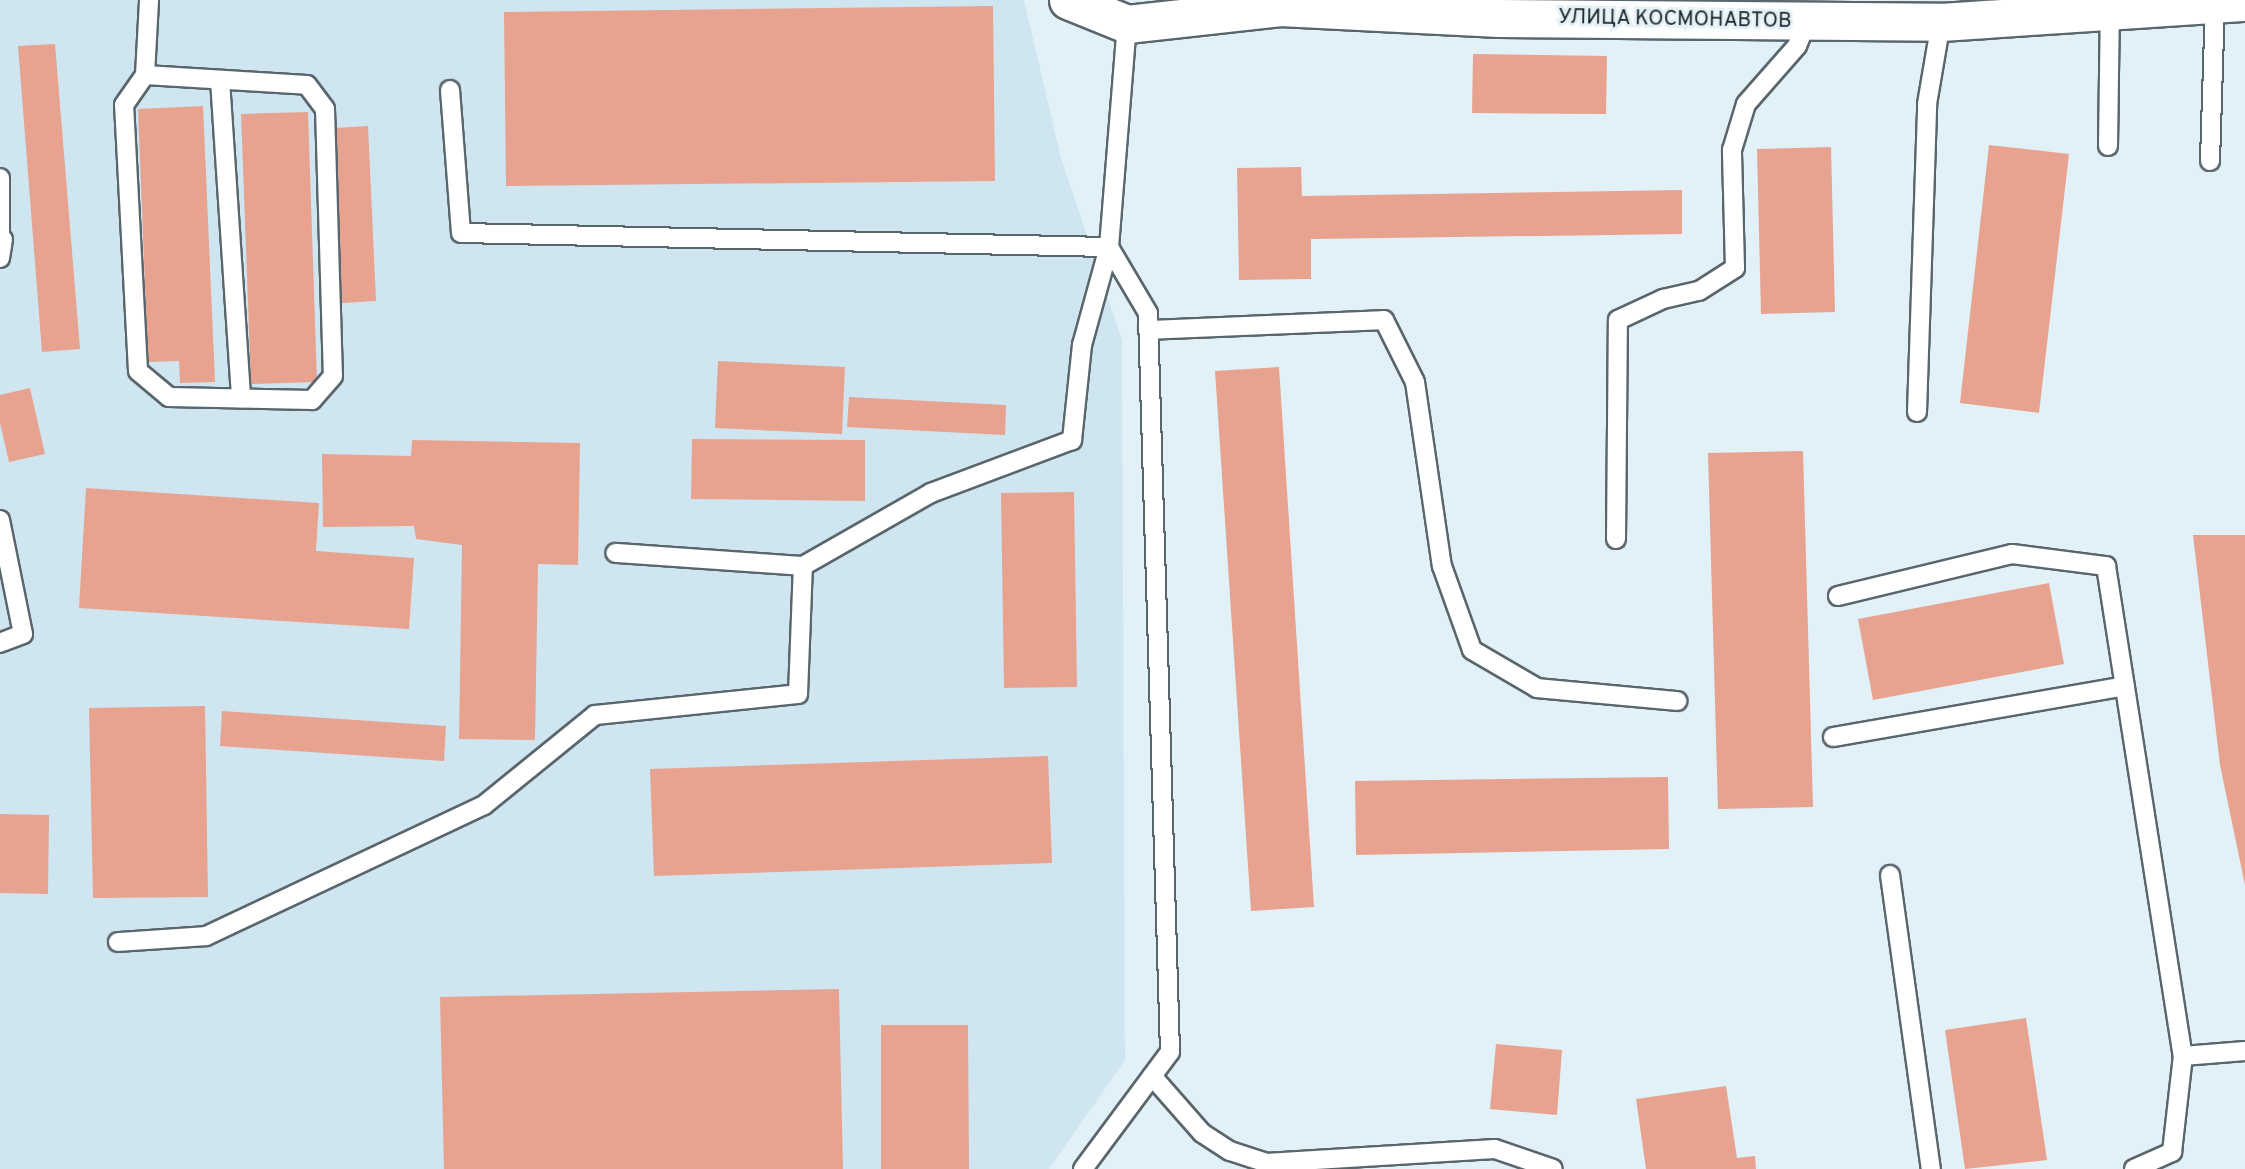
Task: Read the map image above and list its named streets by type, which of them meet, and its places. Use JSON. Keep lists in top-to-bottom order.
{
  "streets": {
    "street": ["УЛИЦА КОСМОНАВТОВ"]
  }
}
